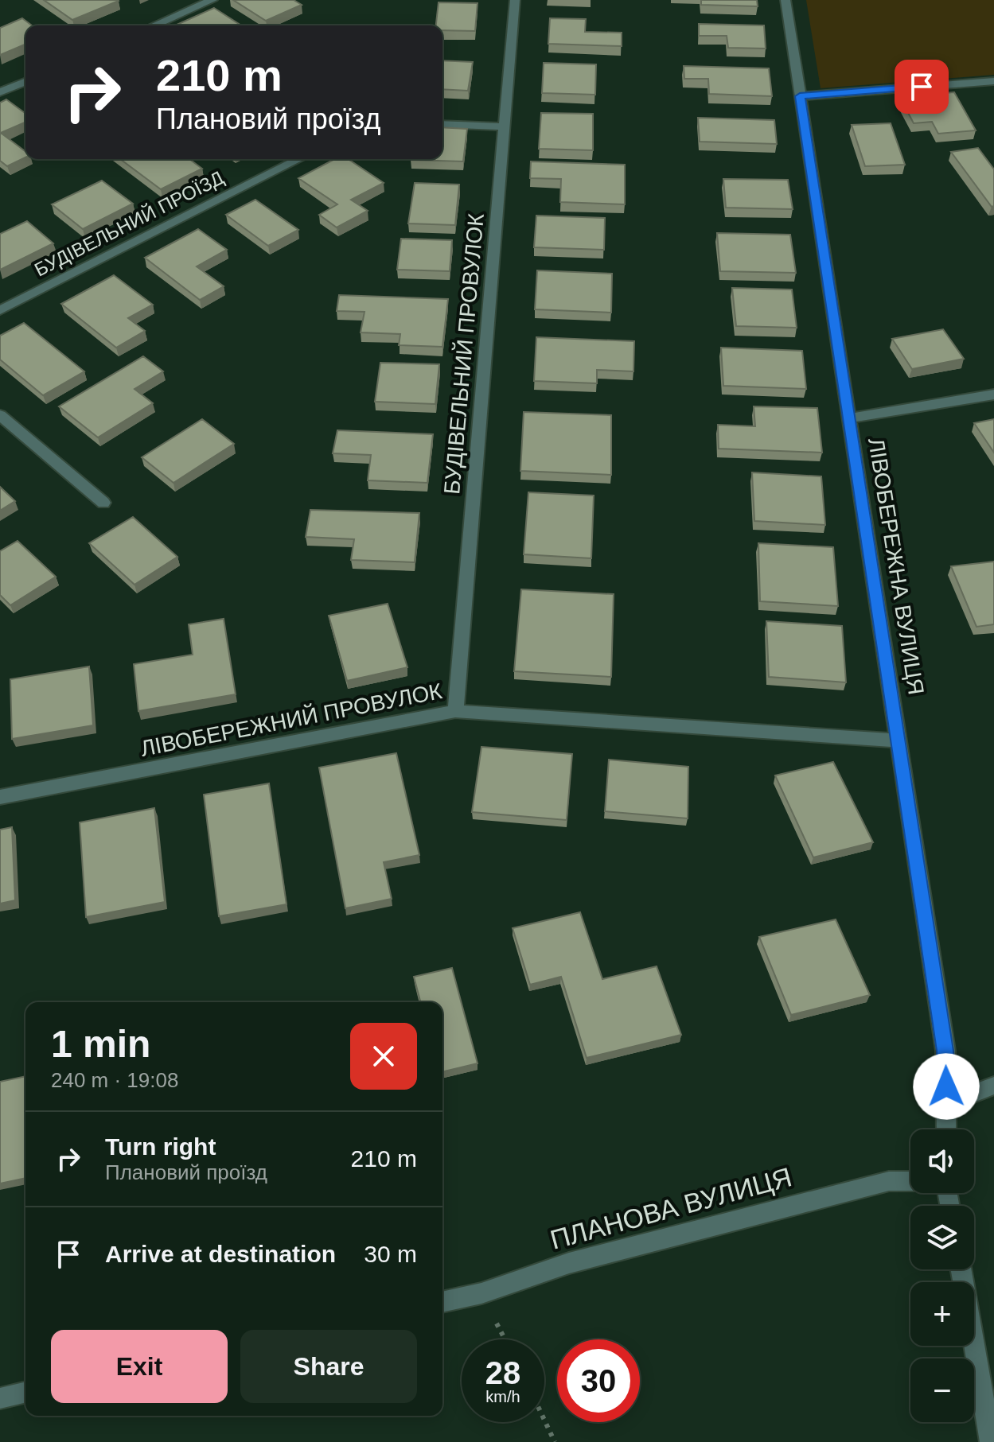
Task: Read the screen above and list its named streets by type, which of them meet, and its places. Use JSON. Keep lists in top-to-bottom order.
{
  "streets": {
    "street": [
      "БУДІВЕЛЬНИЙ ПРОЇЗД",
      "БУДІВЕЛЬНИЙ ПРОВУЛОК",
      "ЛІВОБЕРЕЖНА ВУЛИЦЯ",
      "ЛІВОБЕРЕЖНИЙ ПРОВУЛОК",
      "ПЛАНОВА ВУЛИЦЯ"
    ]
  },
  "crossings": [
    ["БУДІВЕЛЬНИЙ ПРОВУЛОК", "ЛІВОБЕРЕЖНИЙ ПРОВУЛОК"],
    ["ЛІВОБЕРЕЖНА ВУЛИЦЯ", "ЛІВОБЕРЕЖНИЙ ПРОВУЛОК"]
  ],
  "page": {
    "turn": ["210 m", "Плановий проїзд"],
    "heading": ["1 min", "240 m · 19:08"],
    "list": [
      {
        "name": "Turn right",
        "note": "Плановий проїзд",
        "value": "210 m"
      },
      {
        "name": "Arrive at destination",
        "value": "30 m"
      }
    ],
    "map_buttons": ["+", "−"],
    "buttons": ["Exit", "Share"],
    "speed": "28 km/h",
    "limit": "30"
  }
}
